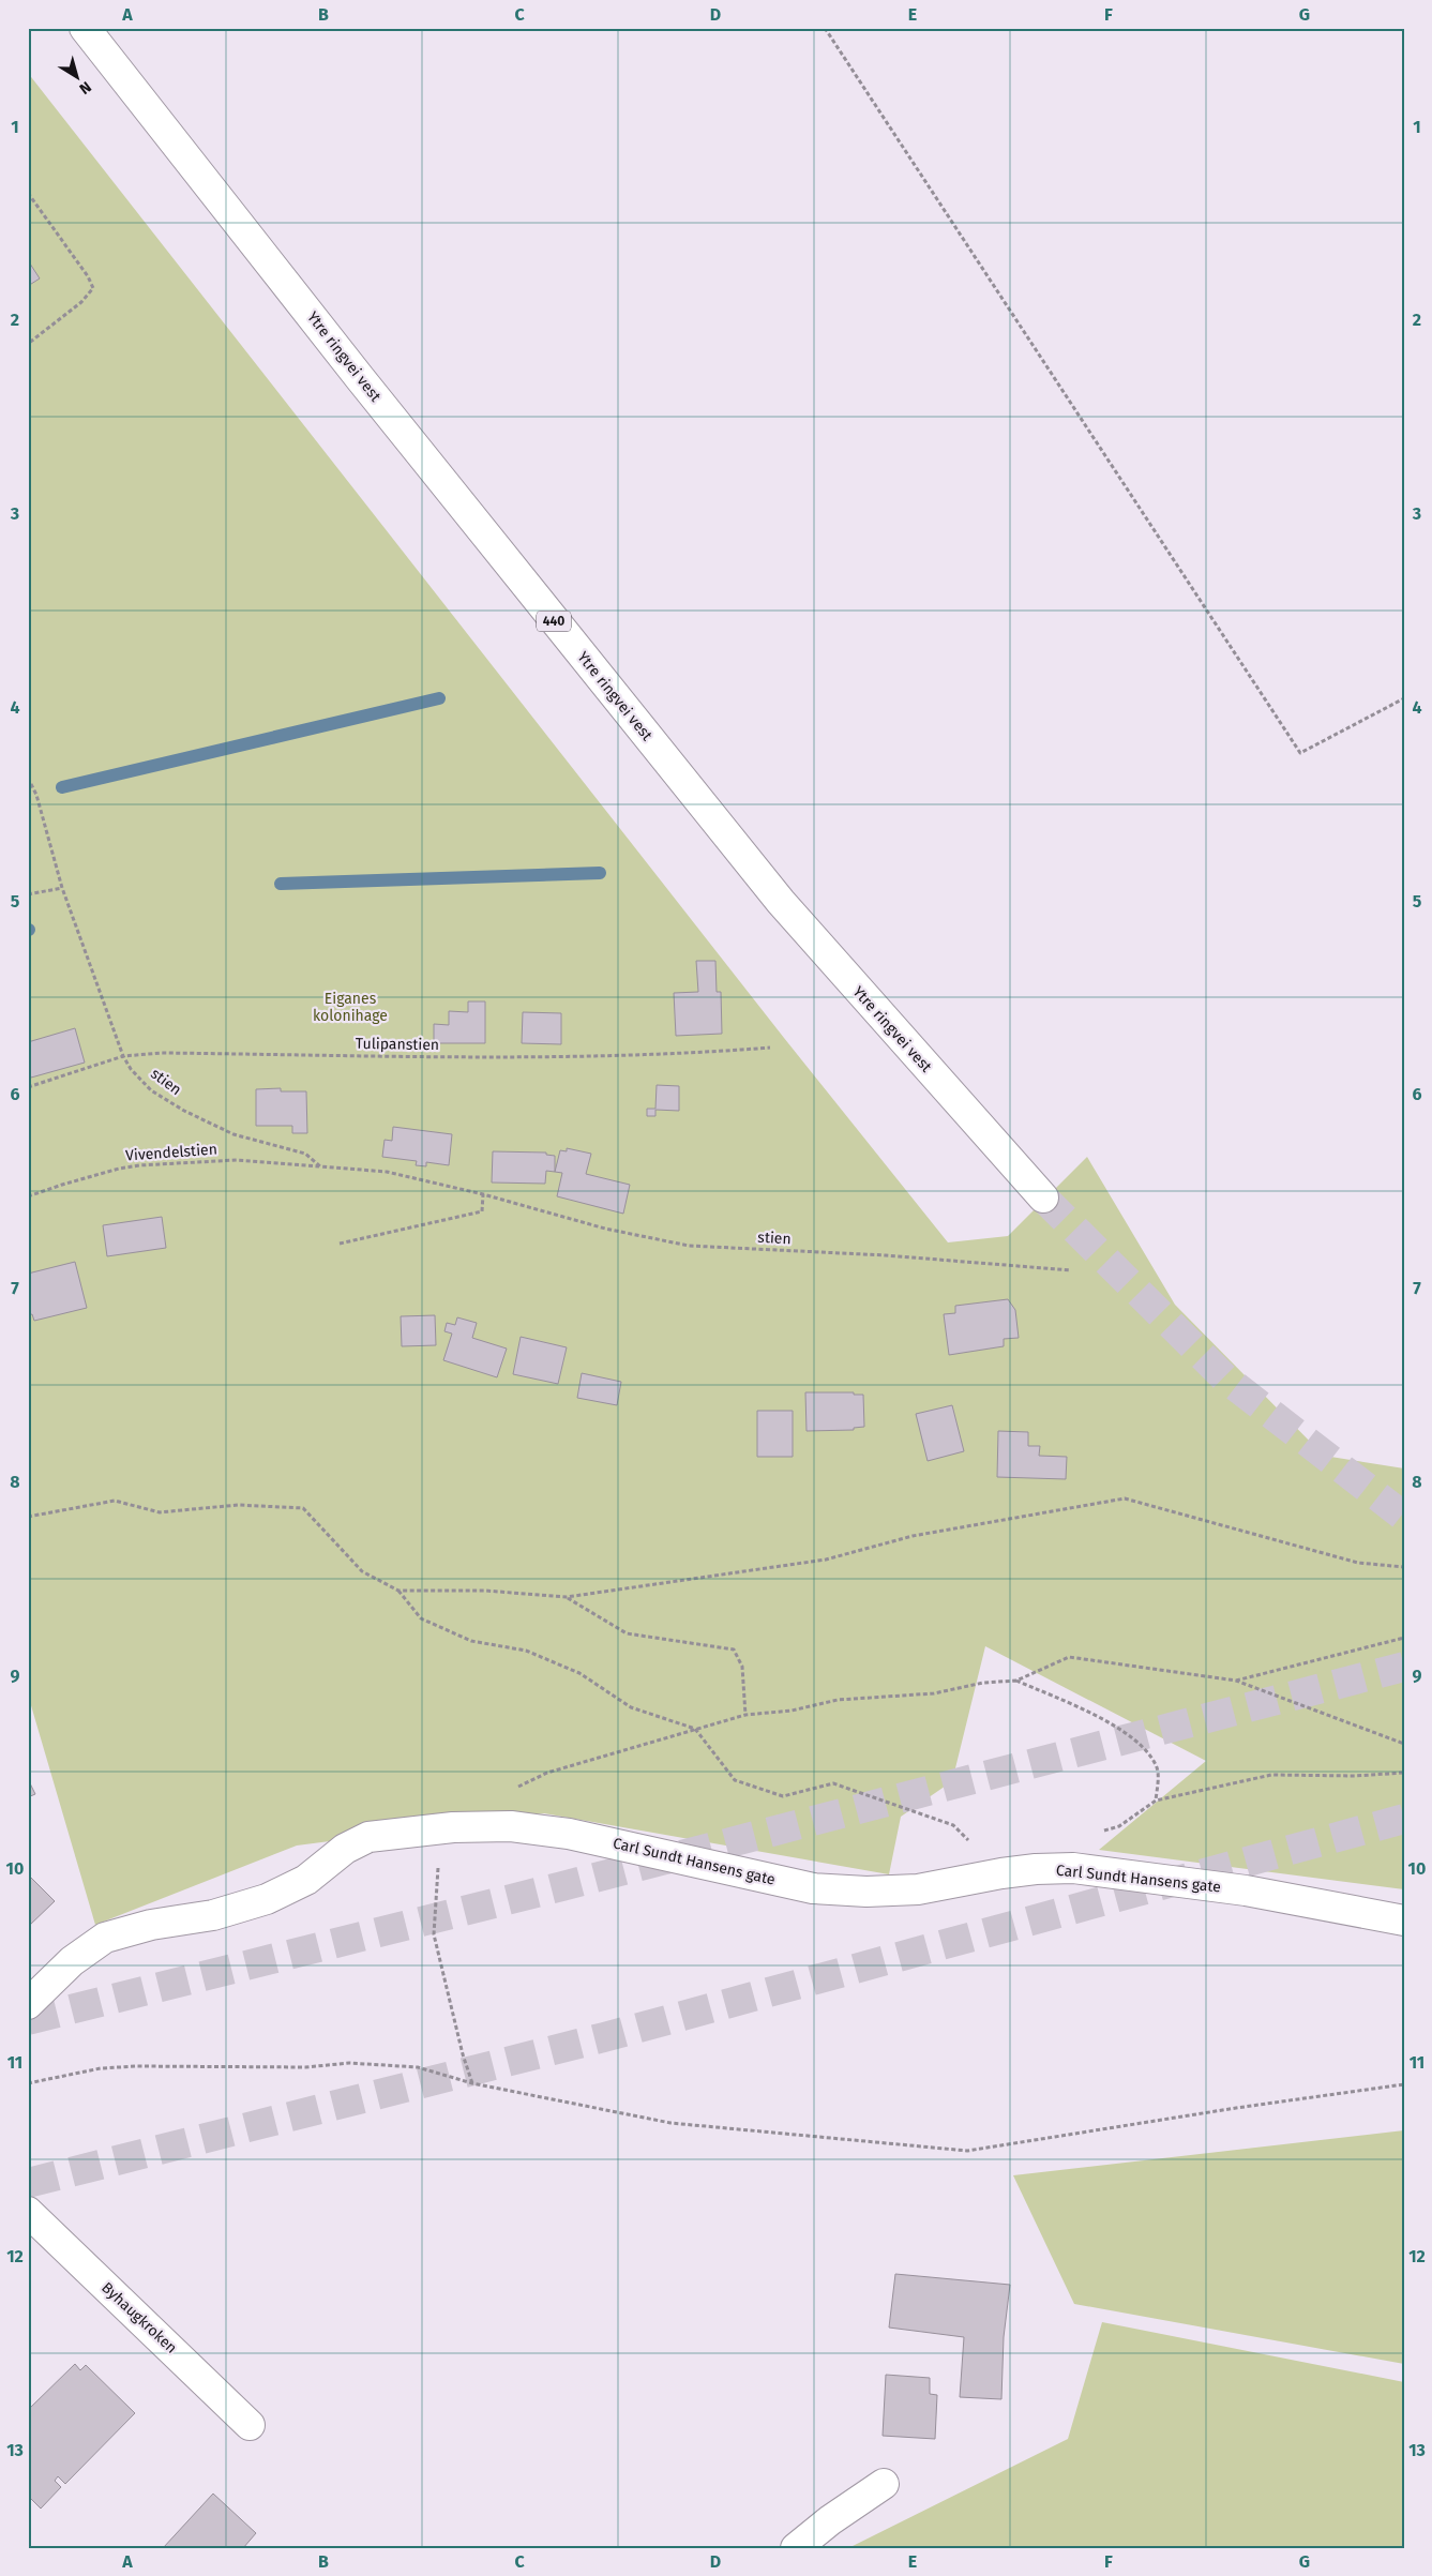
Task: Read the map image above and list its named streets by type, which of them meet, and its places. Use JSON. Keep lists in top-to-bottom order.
{
  "streets": {
    "street": [
      "Ytre ringvei vest",
      "440",
      "Carl Sundt Hansens gate",
      "Byhaugkroken"
    ],
    "path": ["Tulipanstien", "stien", "Vivendelstien"]
  },
  "crossings": [
    ["Tulipanstien", "stien"],
    ["stien", "Vivendelstien"]
  ],
  "parks": ["Eiganes kolonihage"],
  "north": "bottom right",
  "grid": {
    "columns": [
      "A",
      "B",
      "C",
      "D",
      "E",
      "F",
      "G"
    ],
    "rows": [
      "1",
      "2",
      "3",
      "4",
      "5",
      "6",
      "7",
      "8",
      "9",
      "10",
      "11",
      "12",
      "13"
    ]
  }
}
